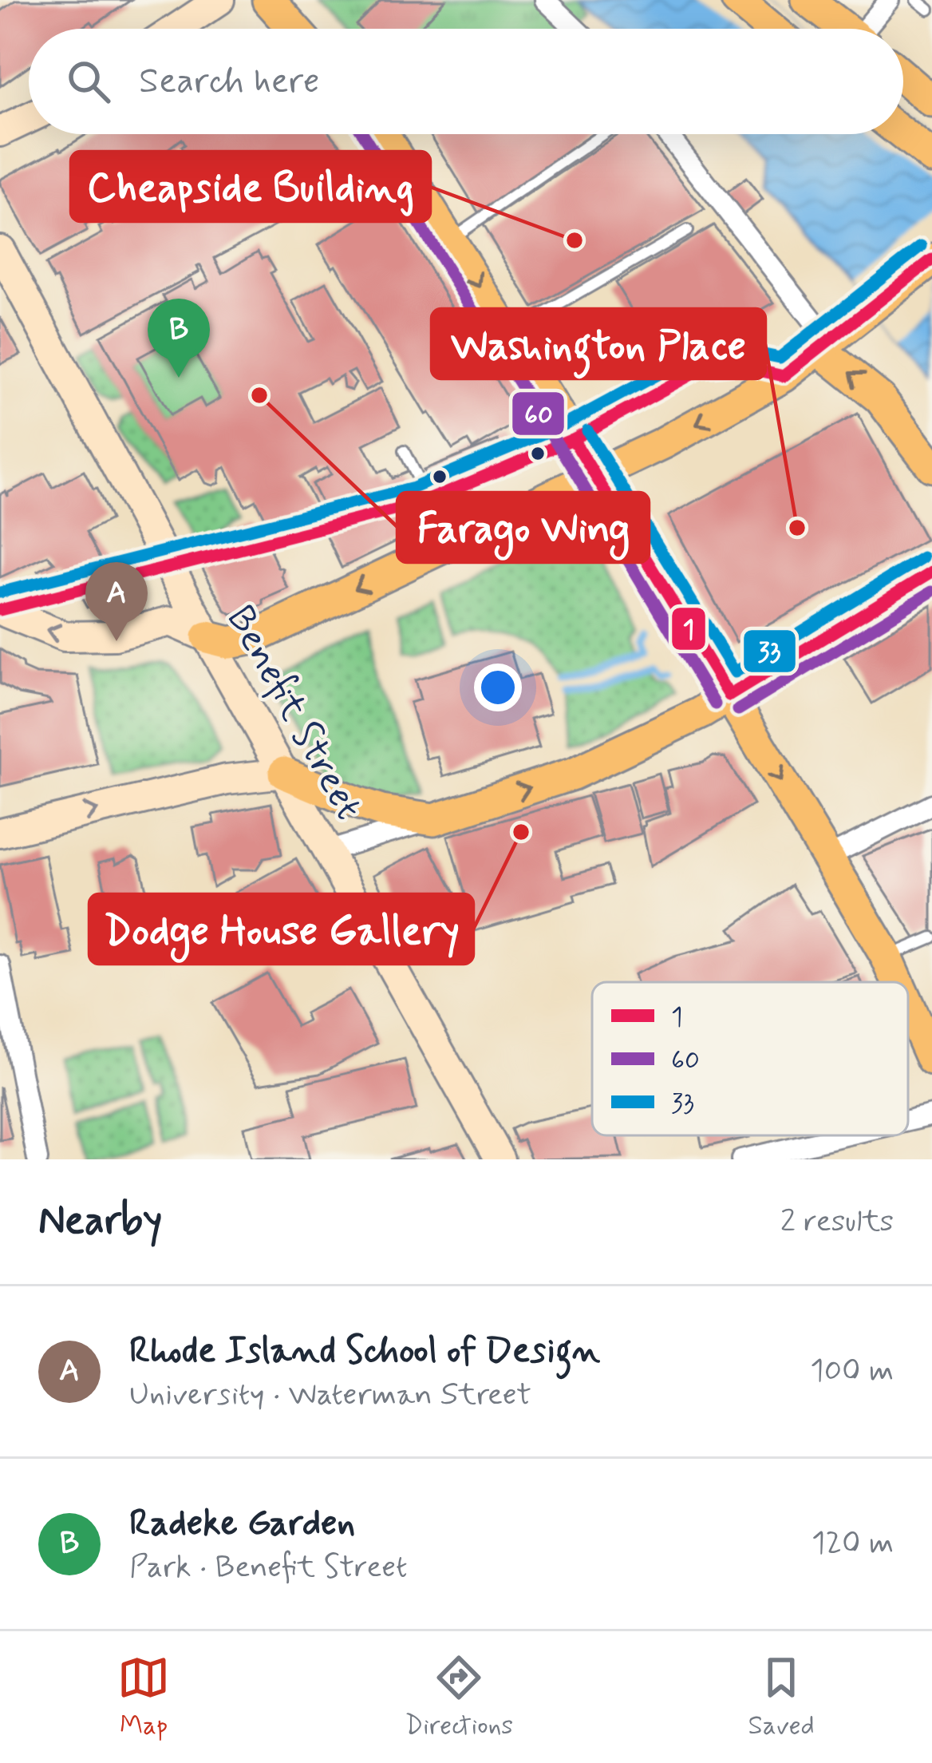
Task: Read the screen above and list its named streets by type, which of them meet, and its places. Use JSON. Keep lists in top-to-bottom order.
{
  "streets": {
    "street": ["Benefit Street"]
  },
  "places": [
    "Cheapside Building",
    "Farago Wing",
    "Washington Place",
    "Dodge House Gallery"
  ],
  "lines": ["transit line 60", "transit line 33", "transit line 1"],
  "legend": ["1", "60", "33"],
  "page": {
    "search": "Search here",
    "pins": ["B", "A"],
    "heading": ["Nearby", "2 results"],
    "list": [
      {
        "mark": "A",
        "name": "Rhode Island School of Design",
        "note": "University · Waterman Street",
        "value": "100 m"
      },
      {
        "mark": "B",
        "name": "Radeke Garden",
        "note": "Park · Benefit Street",
        "value": "120 m"
      }
    ],
    "nav": ["Map", "Directions", "Saved"]
  }
}
